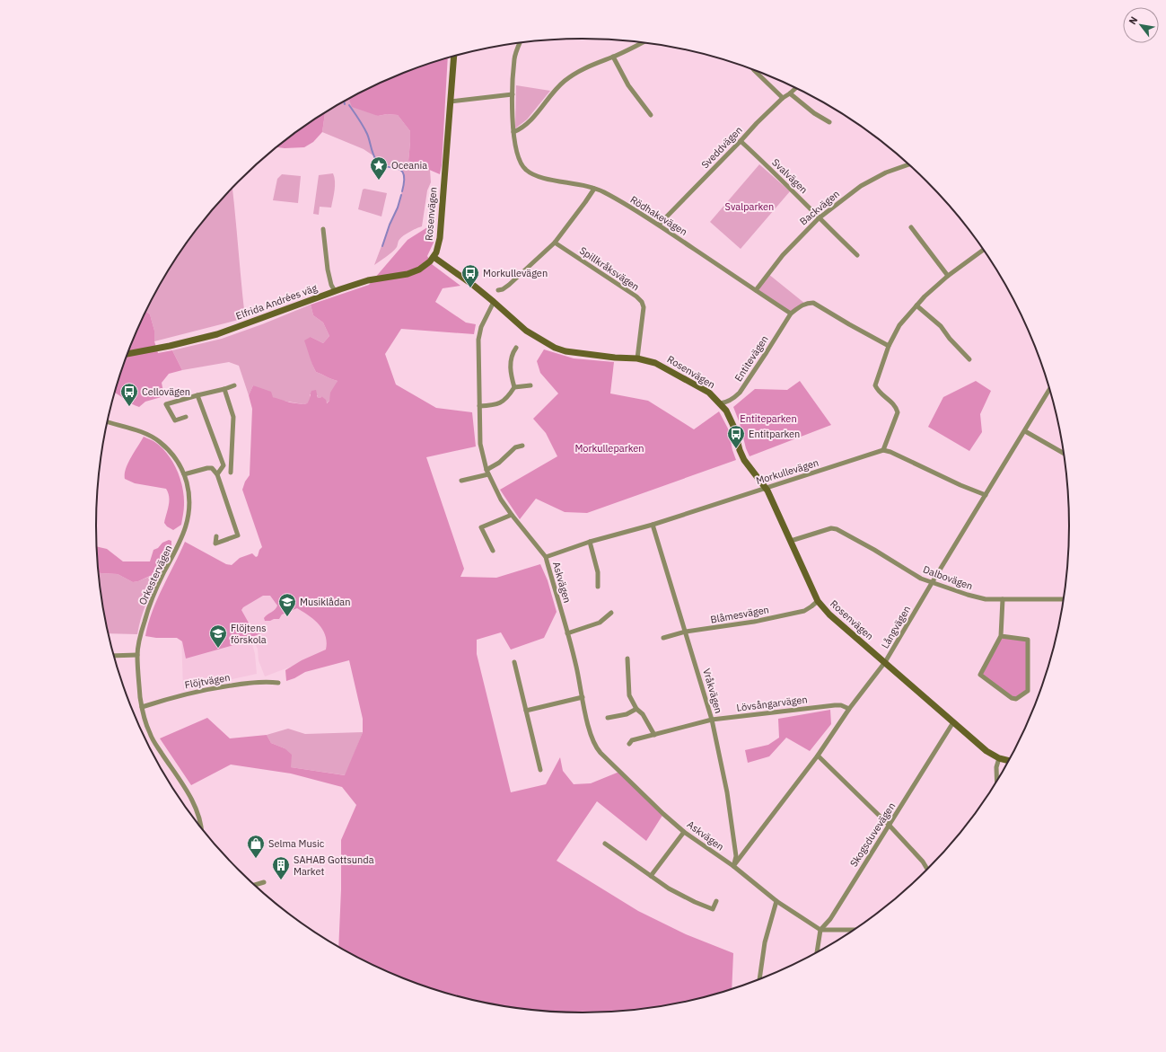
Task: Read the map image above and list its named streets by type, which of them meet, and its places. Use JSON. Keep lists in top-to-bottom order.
{
  "streets": {
    "street": [
      "Sveddvägen",
      "Svalvägen",
      "Backvägen",
      "Rosenvägen",
      "Rödhakevägen",
      "Spillkråksvägen",
      "Elfrida Andrées väg",
      "Entitevägen",
      "Morkullevägen",
      "Orkestervägen",
      "Dalbovägen",
      "Askvägen",
      "Blåmesvägen",
      "Långvägen",
      "Flöjtvägen",
      "Vråkvägen",
      "Lövsångarvägen",
      "Skogsduvevägen"
    ]
  },
  "crossings": [
    ["Sveddvägen", "Svalvägen"],
    ["Sveddvägen", "Rödhakevägen"],
    ["Svalvägen", "Backvägen"],
    ["Backvägen", "Rödhakevägen"],
    ["Rosenvägen", "Spillkråksvägen"],
    ["Rosenvägen", "Elfrida Andrées väg"],
    ["Rosenvägen", "Entitevägen"],
    ["Rosenvägen", "Morkullevägen"],
    ["Rosenvägen", "Dalbovägen"],
    ["Rosenvägen", "Blåmesvägen"],
    ["Rosenvägen", "Långvägen"],
    ["Rosenvägen", "Skogsduvevägen"],
    ["Rödhakevägen", "Entitevägen"],
    ["Morkullevägen", "Askvägen"],
    ["Morkullevägen", "Vråkvägen"],
    ["Orkestervägen", "Flöjtvägen"],
    ["Dalbovägen", "Långvägen"],
    ["Askvägen", "Långvägen"],
    ["Askvägen", "Vråkvägen"],
    ["Askvägen", "Skogsduvevägen"],
    ["Blåmesvägen", "Vråkvägen"],
    ["Långvägen", "Vråkvägen"],
    ["Långvägen", "Lövsångarvägen"],
    ["Vråkvägen", "Lövsångarvägen"]
  ],
  "parks": ["Svalparken", "Entiteparken", "Morkulleparken"],
  "places": {
    "place": ["Oceania"],
    "bus stop": ["Morkullevägen", "Cellovägen", "Entitparken"],
    "school or university": ["Musiklådan", "Flöjtens förskola"],
    "shop": ["Selma Music"],
    "building": ["SAHAB Gottsunda Market"]
  },
  "north": "top left"
}
